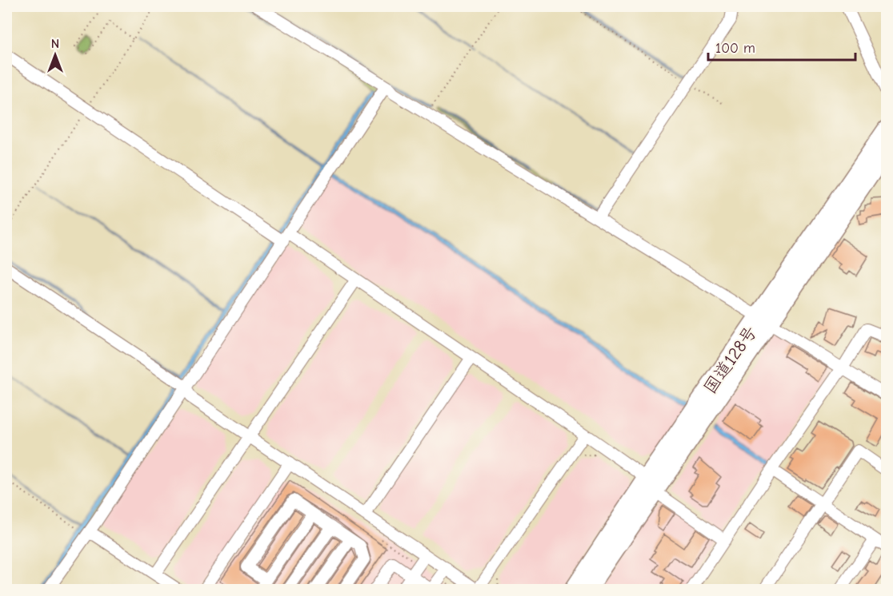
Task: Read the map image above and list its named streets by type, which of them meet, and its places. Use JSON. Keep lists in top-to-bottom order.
{
  "streets": {
    "highway": ["国道128号"]
  },
  "scale_bar": "100 m",
  "north": "top"
}
